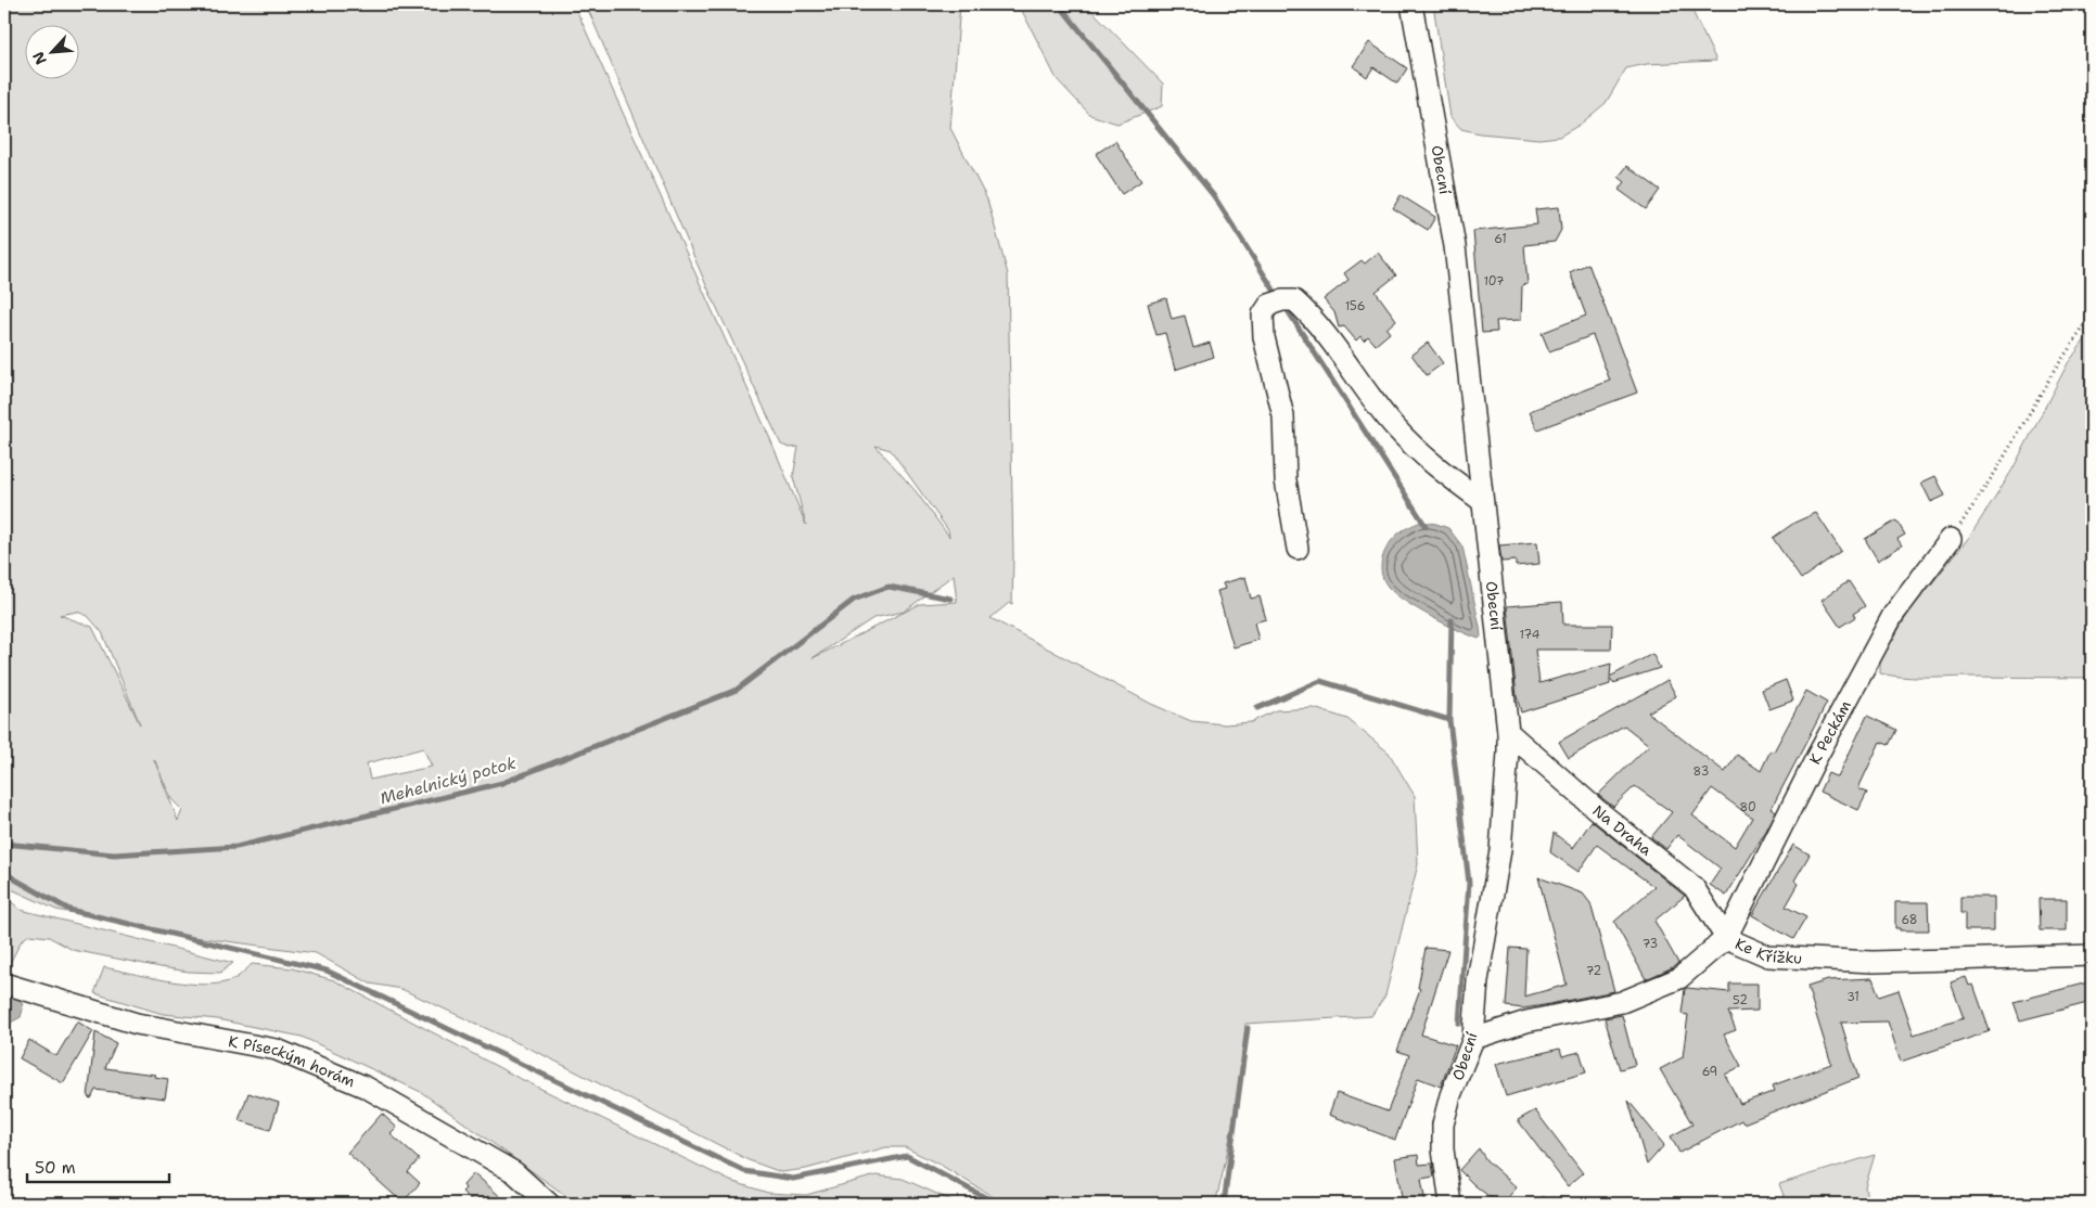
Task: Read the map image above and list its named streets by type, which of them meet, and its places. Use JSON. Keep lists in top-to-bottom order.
{
  "streets": {
    "street": [
      "Obecní",
      "K Peckám",
      "Na Draha",
      "Ke Křížku",
      "K Píseckým horám"
    ]
  },
  "crossings": [
    ["Obecní", "Na Draha"],
    ["Obecní", "Ke Křížku"],
    ["K Peckám", "Na Draha"],
    ["K Peckám", "Ke Křížku"],
    ["Na Draha", "Ke Křížku"]
  ],
  "water": ["Mehelnický potok"],
  "house_numbers": [
    "61",
    "107",
    "156",
    "174",
    "83",
    "80",
    "68",
    "73",
    "72",
    "31",
    "52",
    "69"
  ],
  "scale_bar": "50 m",
  "north": "bottom left"
}
